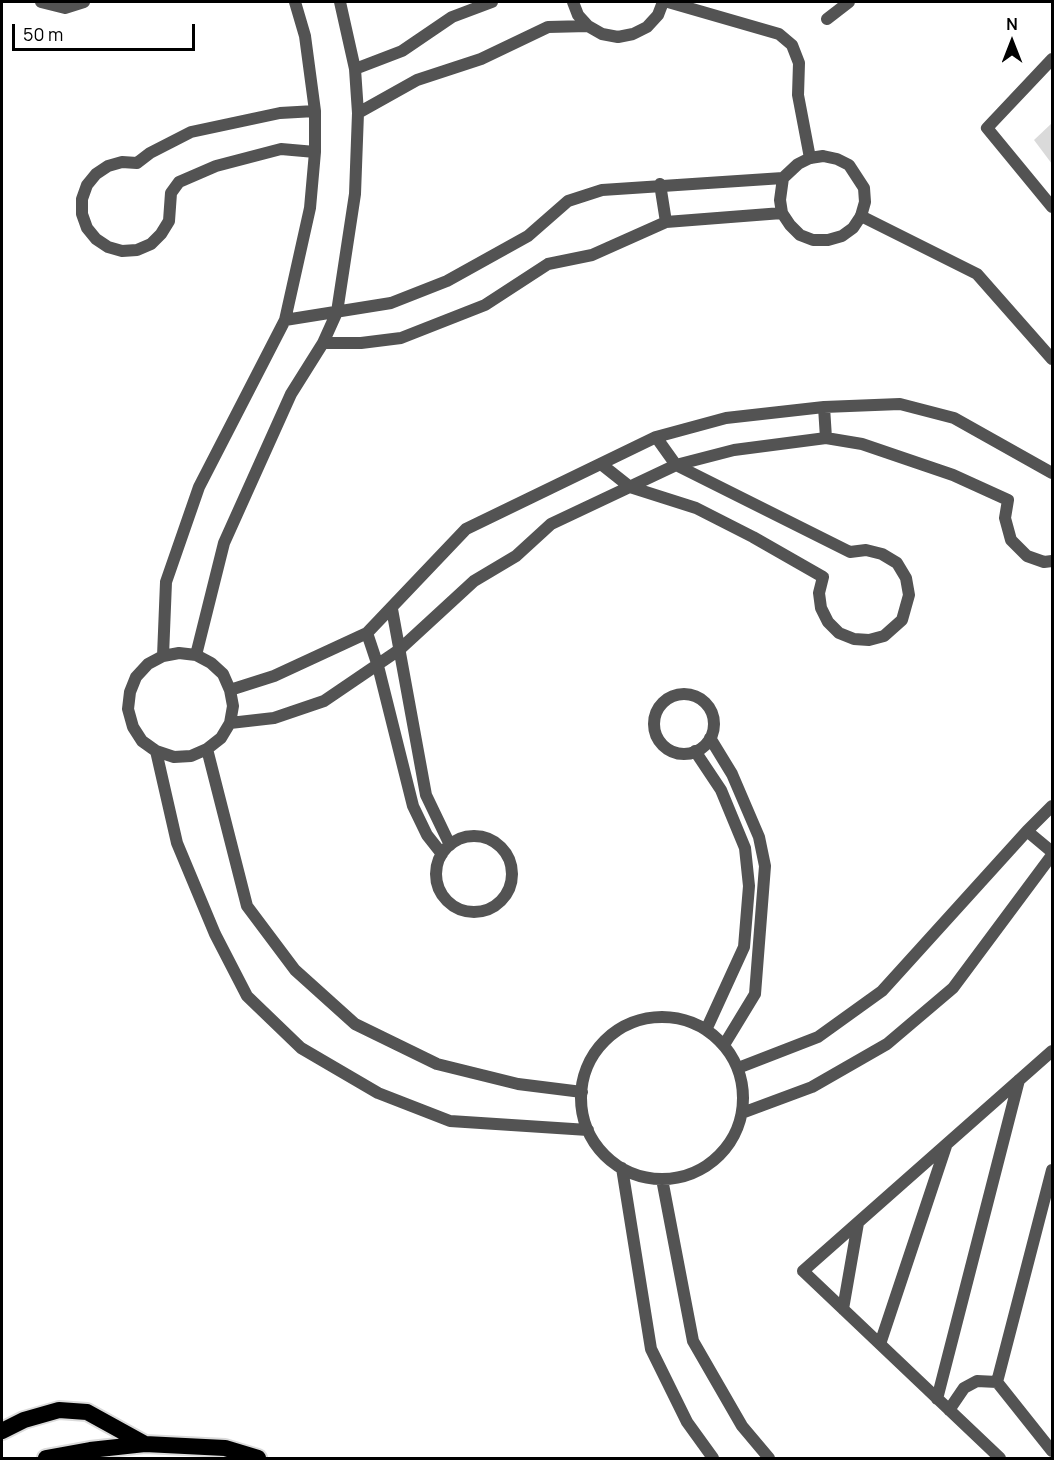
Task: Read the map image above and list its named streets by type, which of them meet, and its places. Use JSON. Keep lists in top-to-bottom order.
{
  "scale_bar": "50 m",
  "north": "top"
}
